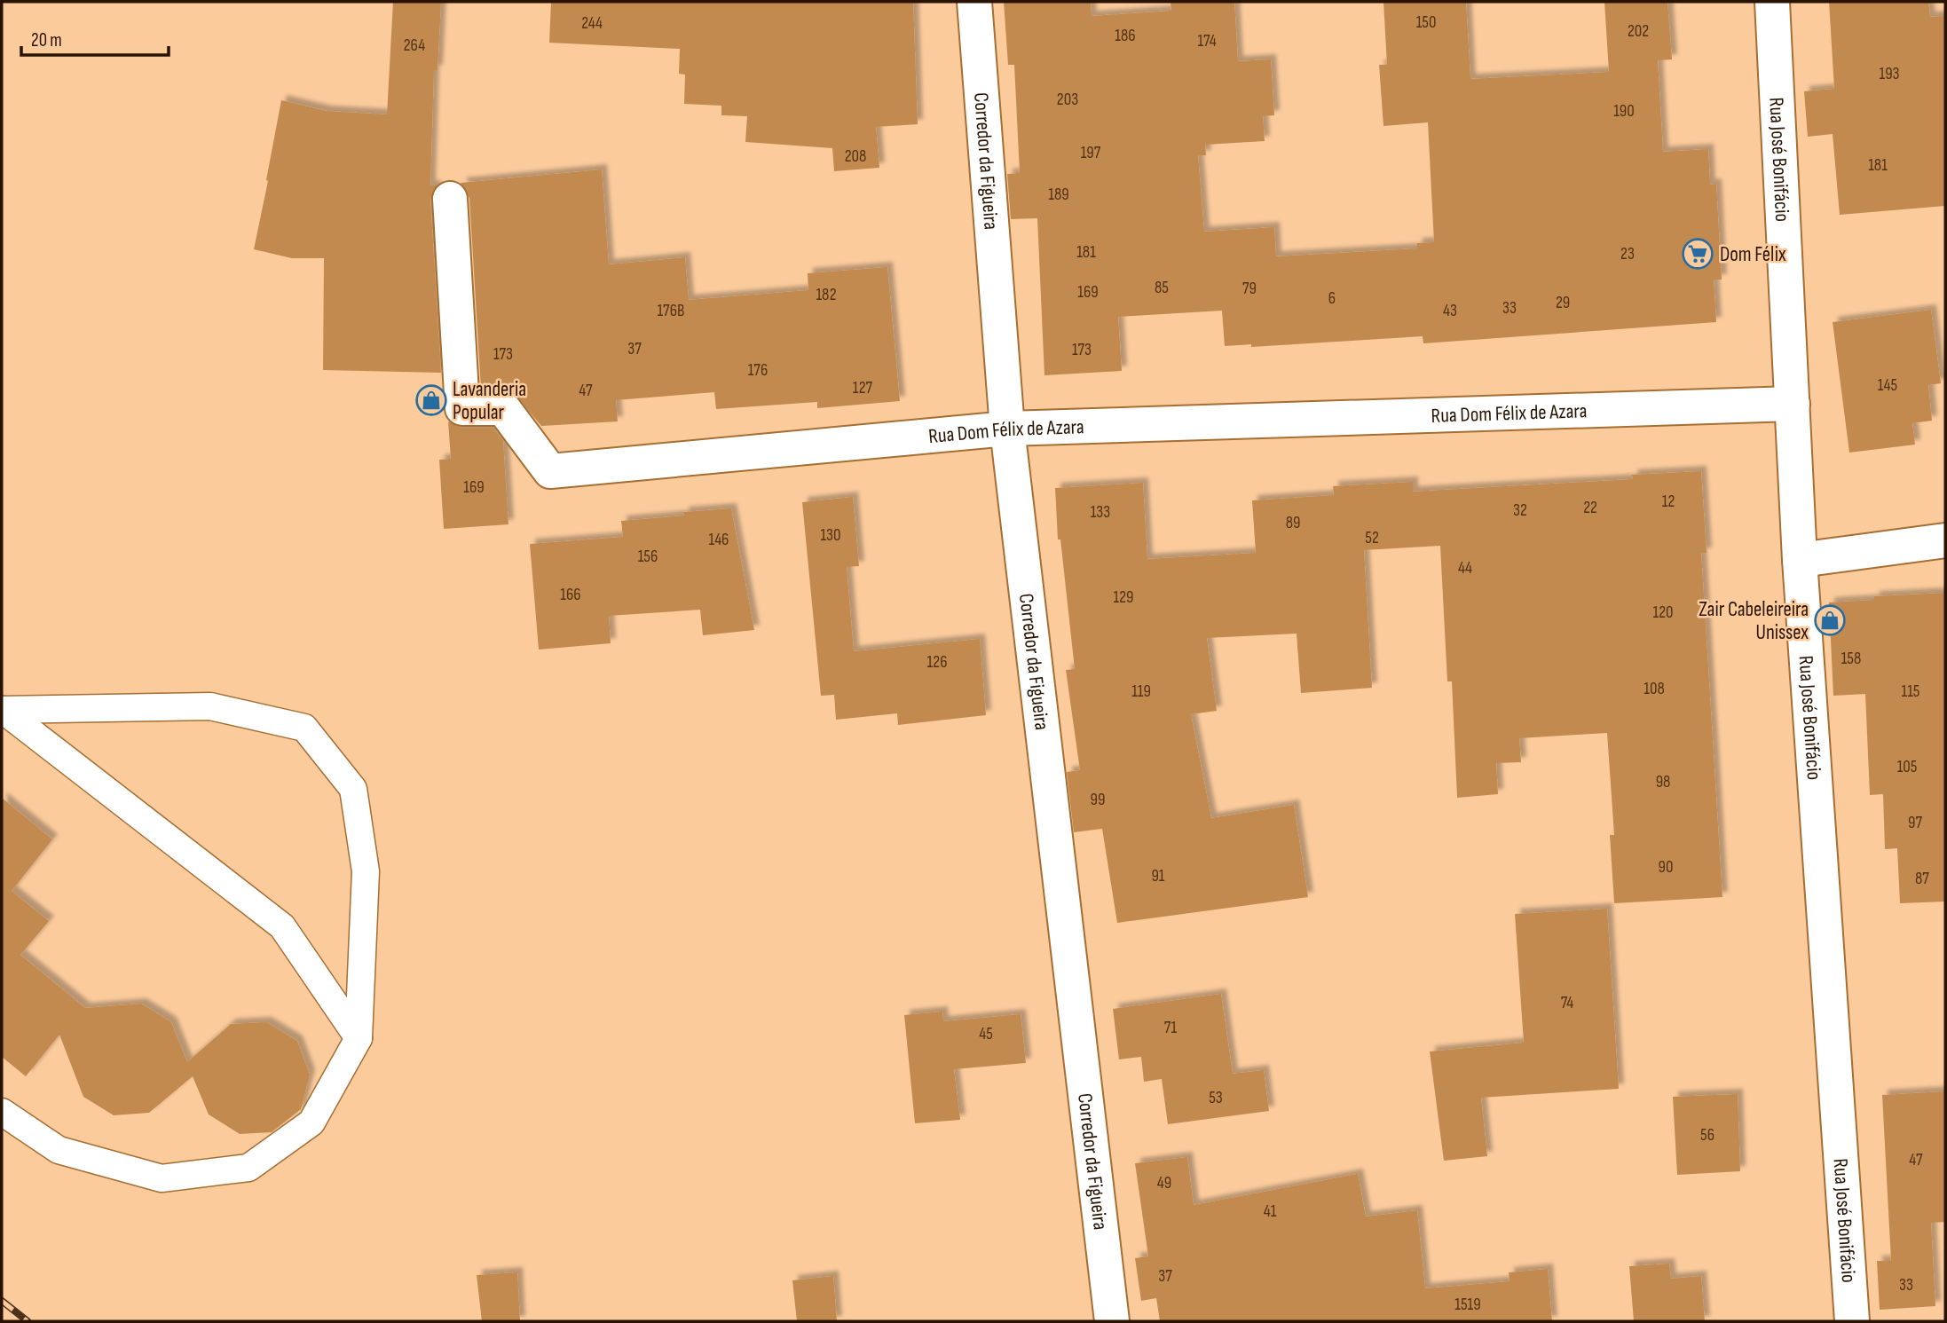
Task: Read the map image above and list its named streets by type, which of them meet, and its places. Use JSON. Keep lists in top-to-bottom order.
{
  "streets": {
    "street": ["Rua José Bonifácio", "Corredor da Figueira", "Rua Dom Félix de Azara"]
  },
  "crossings": [
    ["Rua José Bonifácio", "Rua Dom Félix de Azara"],
    ["Corredor da Figueira", "Rua Dom Félix de Azara"]
  ],
  "places": {
    "supermarket": ["Dom Félix"],
    "shop": ["Lavanderia Popular", "Zair Cabeleireira Unissex"]
  },
  "house_numbers": [
    "150",
    "244",
    "202",
    "186",
    "174",
    "264",
    "193",
    "203",
    "190",
    "197",
    "208",
    "181",
    "189",
    "181",
    "23",
    "85",
    "79",
    "169",
    "182",
    "6",
    "29",
    "33",
    "176B",
    "43",
    "37",
    "173",
    "173",
    "176",
    "145",
    "127",
    "47",
    "169",
    "12",
    "22",
    "32",
    "133",
    "89",
    "130",
    "52",
    "146",
    "156",
    "44",
    "166",
    "129",
    "120",
    "158",
    "126",
    "108",
    "119",
    "115",
    "105",
    "98",
    "99",
    "97",
    "90",
    "91",
    "87",
    "74",
    "71",
    "45",
    "53",
    "56",
    "47",
    "49",
    "41",
    "37",
    "33",
    "1519"
  ],
  "scale_bar": "20 m"
}
